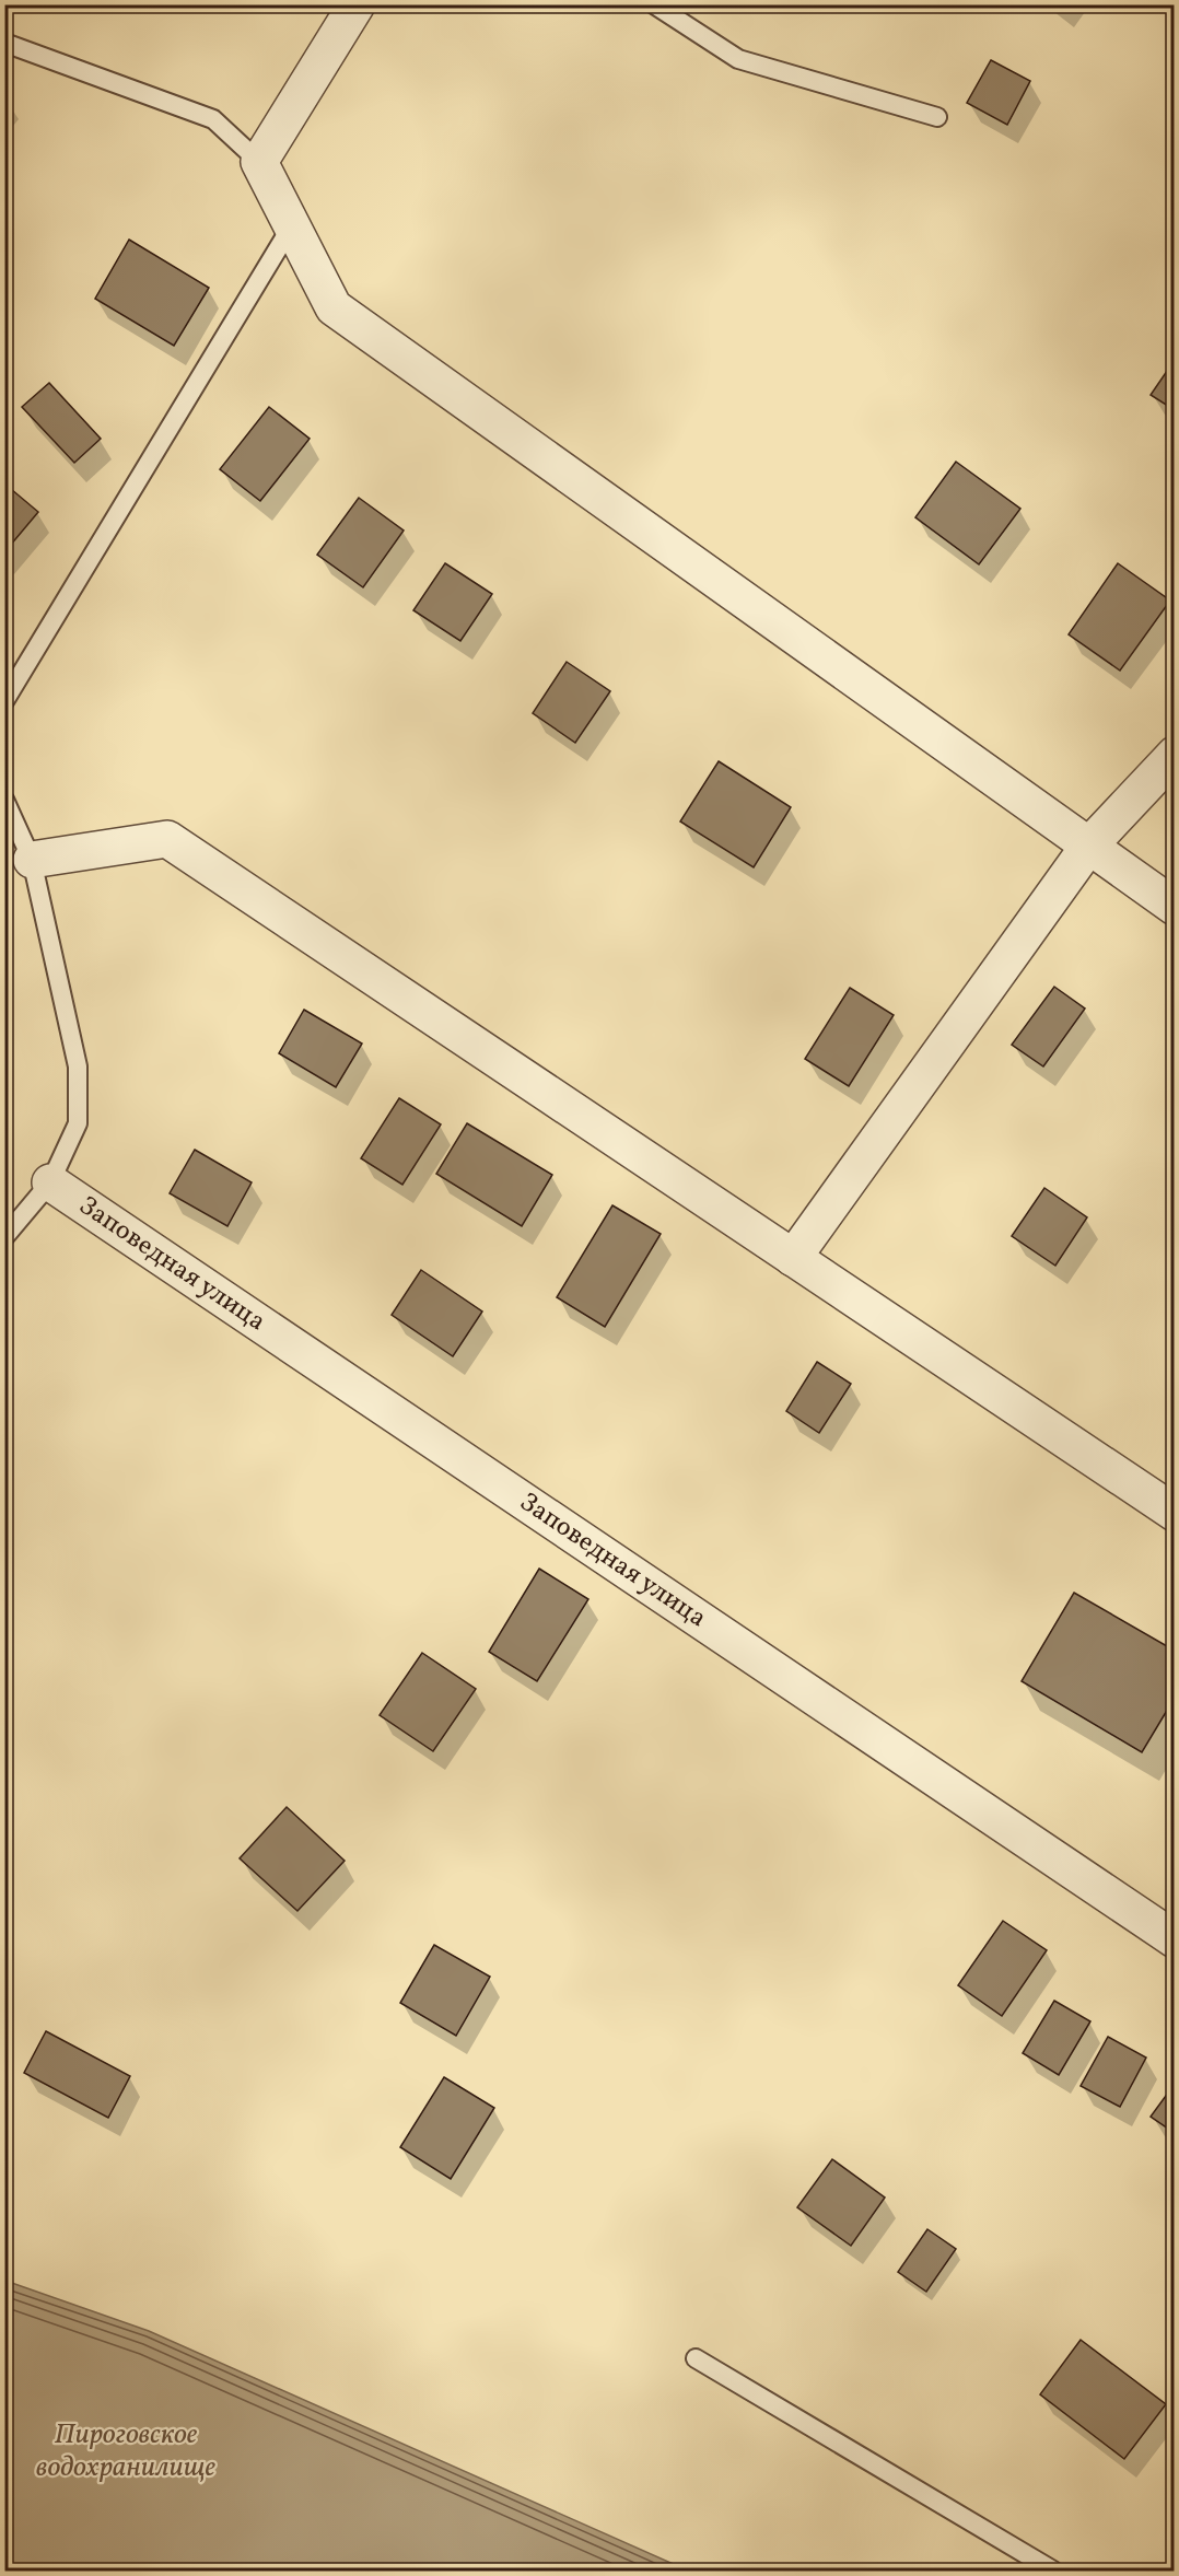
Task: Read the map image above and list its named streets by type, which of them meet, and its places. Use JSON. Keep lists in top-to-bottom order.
{
  "streets": {
    "street": ["Заповедная улица"]
  },
  "water": ["Пироговское водохранилище"]
}
